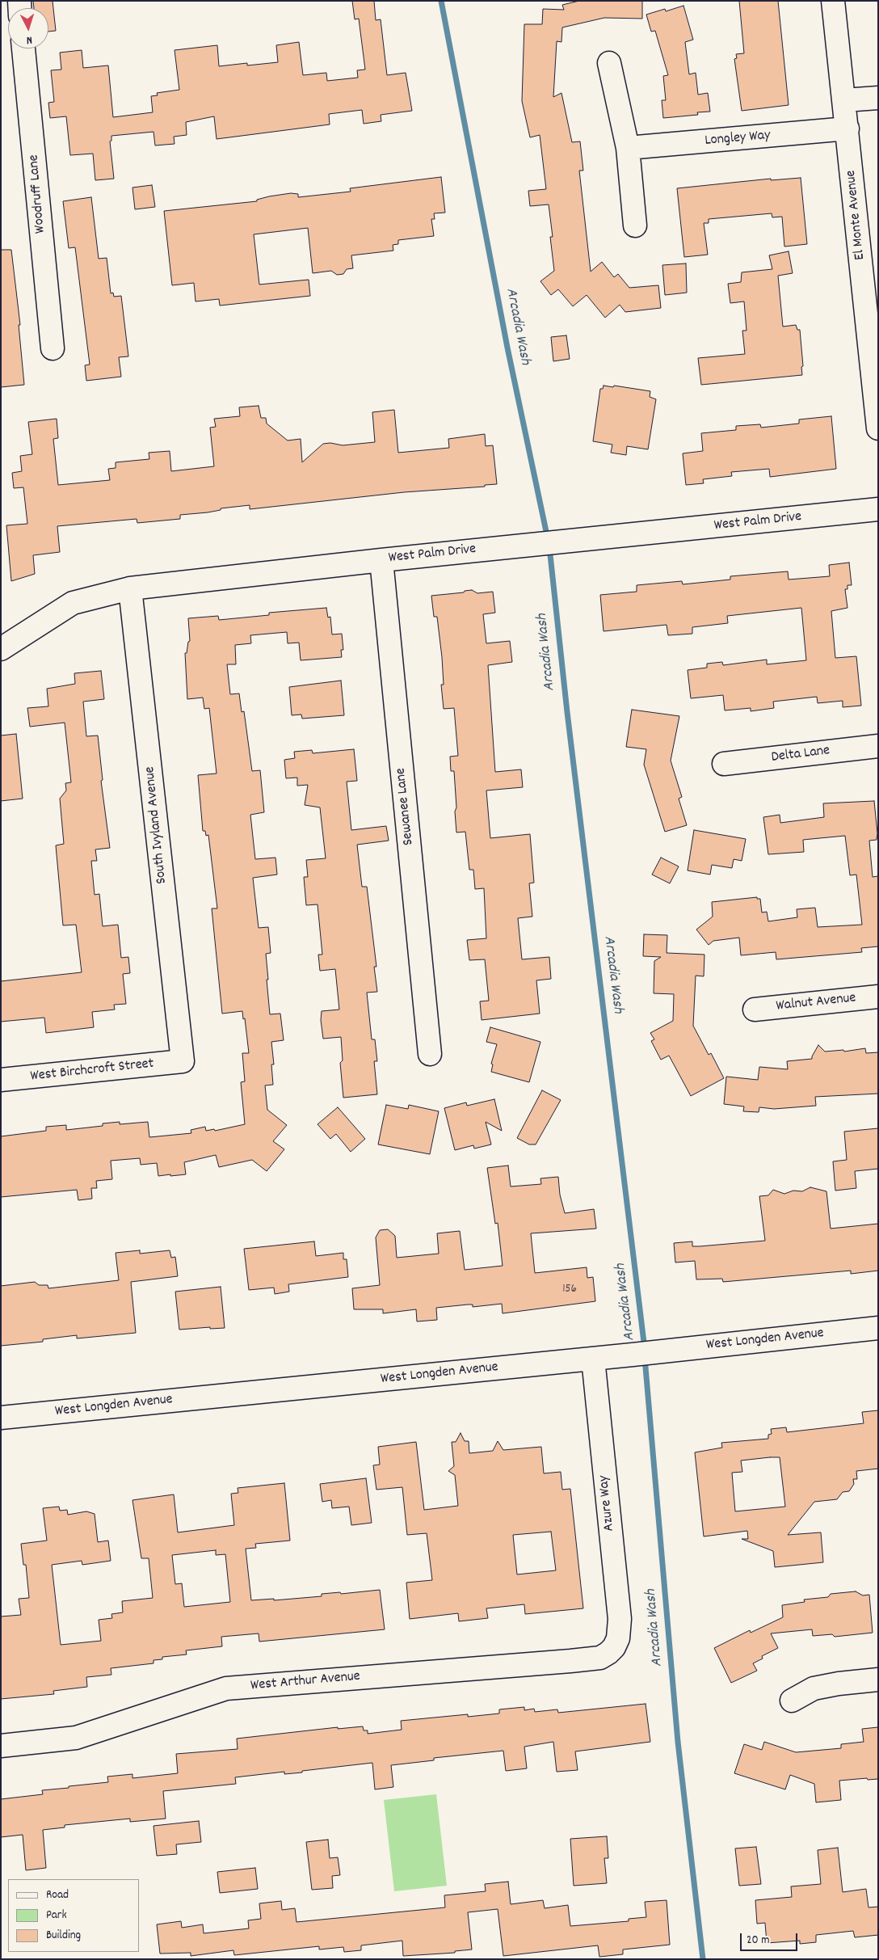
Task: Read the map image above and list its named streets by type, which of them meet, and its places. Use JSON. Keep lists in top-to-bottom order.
{
  "streets": {
    "street": [
      "Longley Way",
      "Woodruff Lane",
      "El Monte Avenue",
      "West Palm Drive",
      "Delta Lane",
      "Sewanee Lane",
      "South Ivyland Avenue",
      "Walnut Avenue",
      "West Birchcroft Street",
      "West Longden Avenue",
      "Azure Way",
      "West Arthur Avenue"
    ]
  },
  "crossings": [
    ["Longley Way", "El Monte Avenue"],
    ["West Palm Drive", "Sewanee Lane"],
    ["West Palm Drive", "South Ivyland Avenue"],
    ["South Ivyland Avenue", "West Birchcroft Street"],
    ["West Longden Avenue", "Azure Way"],
    ["Azure Way", "West Arthur Avenue"]
  ],
  "water": ["Arcadia Wash"],
  "house_numbers": ["156"],
  "legend": ["Road", "Park", "Building"],
  "scale_bar": "20 m",
  "north": "bottom"
}
